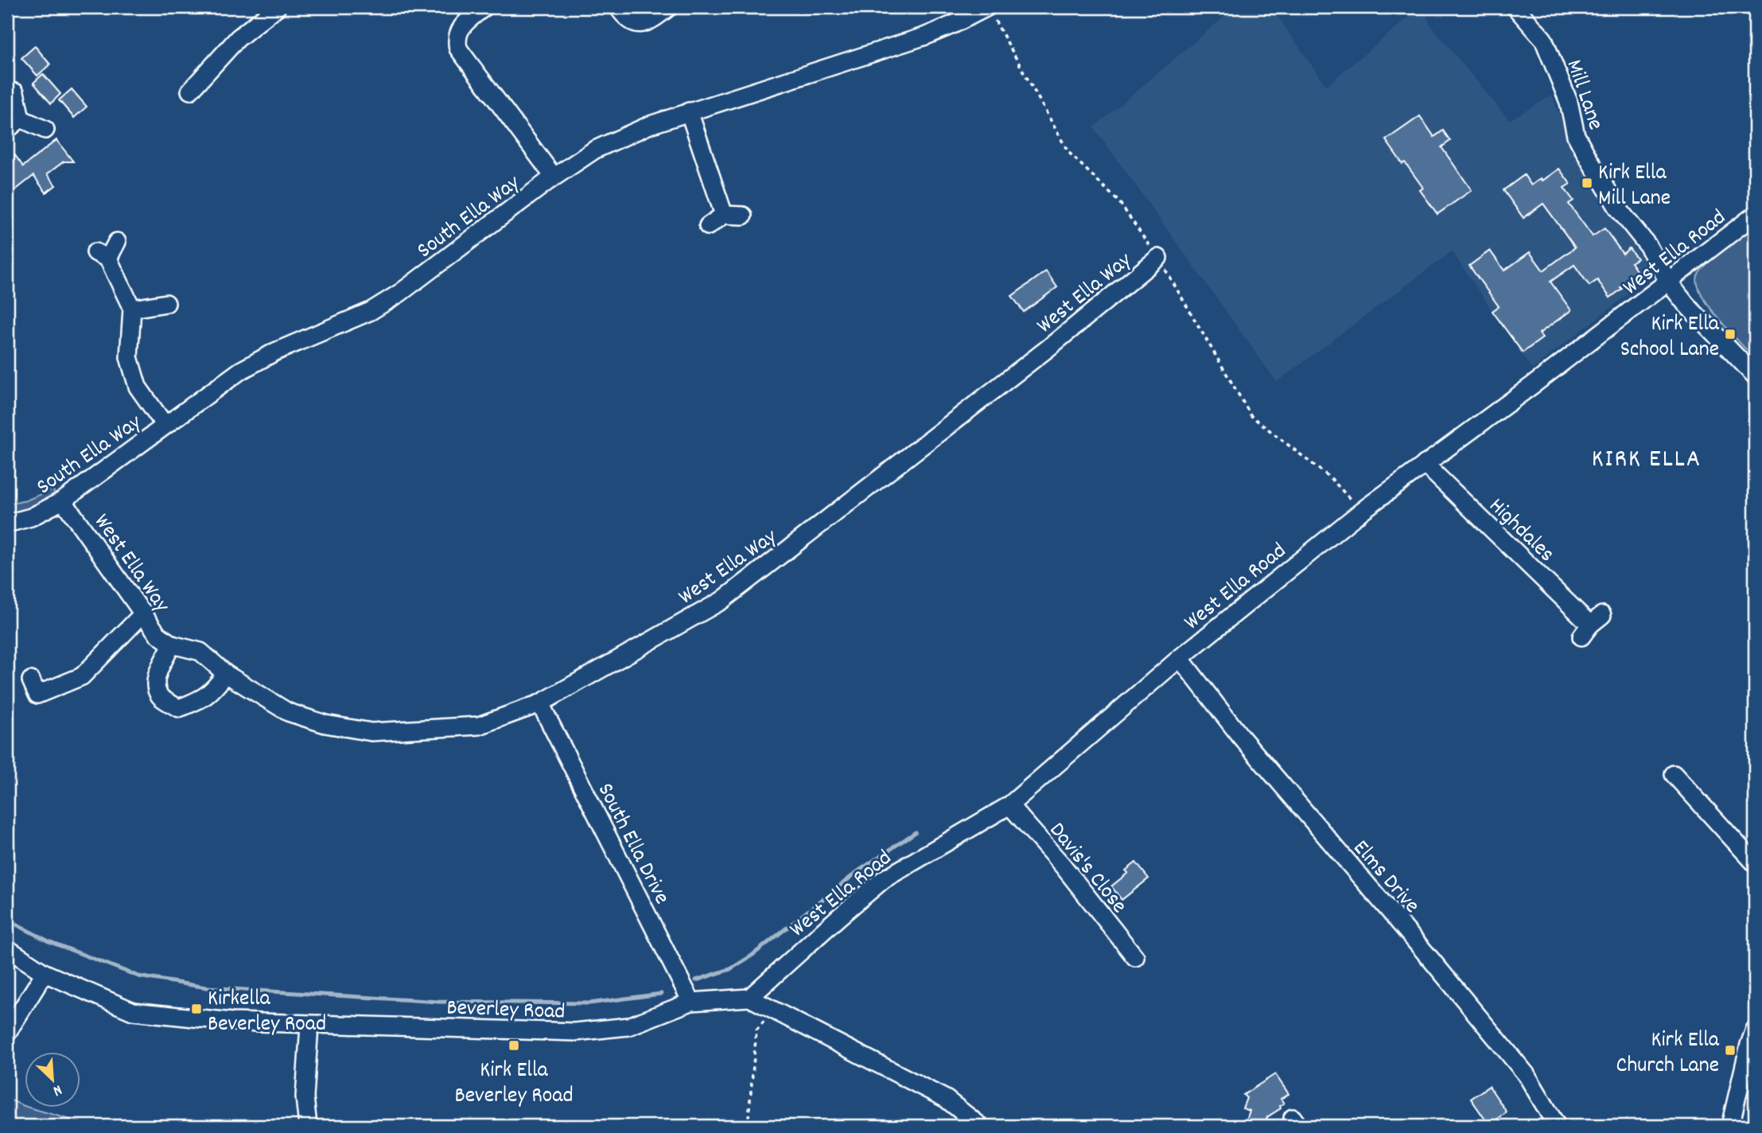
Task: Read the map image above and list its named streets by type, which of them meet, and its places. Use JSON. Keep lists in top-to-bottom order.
{
  "streets": {
    "street": [
      "Mill Lane",
      "South Ella Way",
      "West Ella Road",
      "West Ella Way",
      "Highdales",
      "South Ella Drive",
      "Davis's Close",
      "Elms Drive",
      "Beverley Road"
    ]
  },
  "crossings": [
    ["Mill Lane", "West Ella Road"],
    ["South Ella Way", "West Ella Way"],
    ["West Ella Road", "Highdales"],
    ["West Ella Road", "Davis's Close"],
    ["West Ella Road", "Elms Drive"],
    ["West Ella Road", "Beverley Road"],
    ["West Ella Way", "South Ella Drive"],
    ["South Ella Drive", "Beverley Road"]
  ],
  "districts": ["KIRK ELLA"],
  "places": {
    "transit": [
      "Kirk Ella Mill Lane",
      "Kirk Ella School Lane",
      "Kirkella Beverley Road",
      "Kirk Ella Beverley Road",
      "Kirk Ella Church Lane"
    ]
  },
  "north": "bottom right"
}
